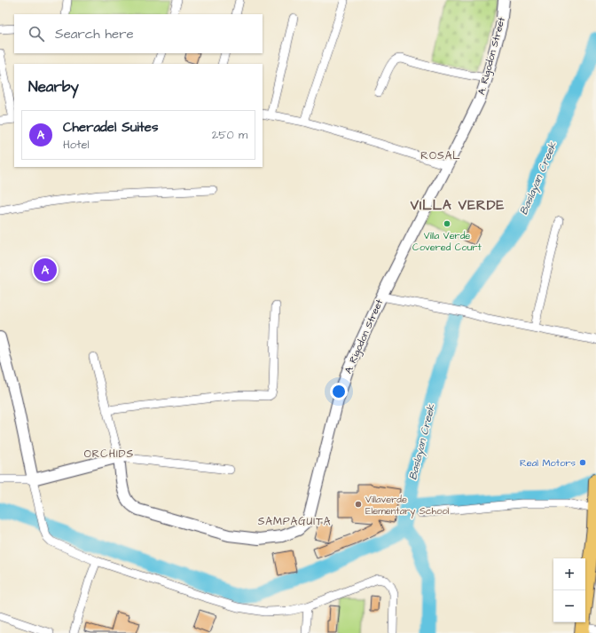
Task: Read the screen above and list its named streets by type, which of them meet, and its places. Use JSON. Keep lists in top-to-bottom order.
{
  "streets": {
    "street": ["A. Rigodon Street"]
  },
  "districts": [
    "ROSAL",
    "VILLA VERDE",
    "ORCHIDS",
    "SAMPAGUITA"
  ],
  "water": ["Baslayan Creek"],
  "places": ["Villa Verde Covered Court", "Real Motors", "Villaverde Elementary School"],
  "page": {
    "search": "Search here",
    "heading": "Nearby",
    "list": [
      {
        "mark": "A",
        "name": "Cheradel Suites",
        "note": "Hotel",
        "value": "250 m"
      }
    ],
    "pins": "A",
    "map_buttons": ["+", "−"]
  }
}
